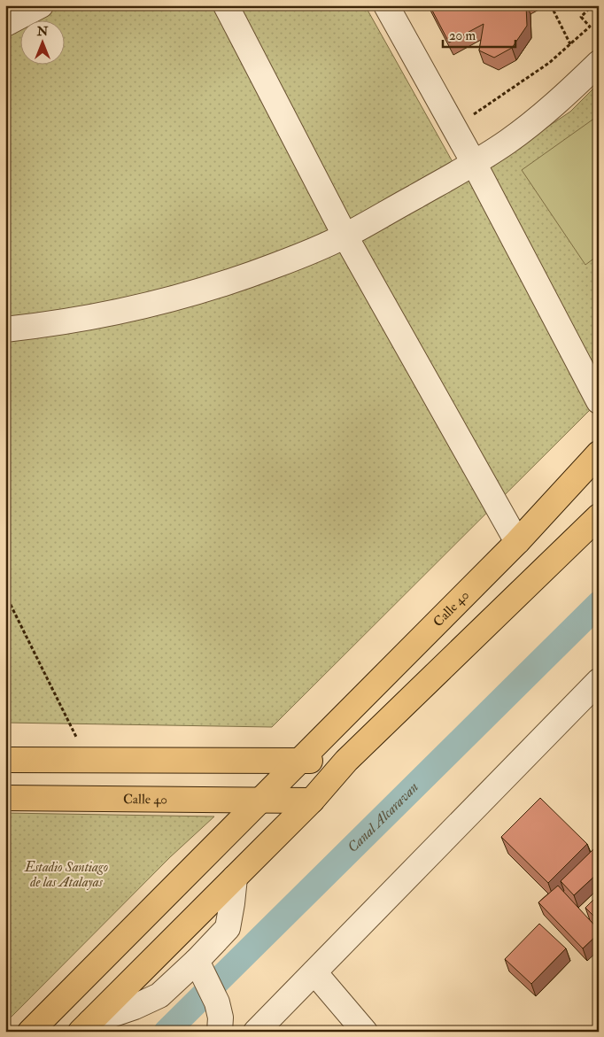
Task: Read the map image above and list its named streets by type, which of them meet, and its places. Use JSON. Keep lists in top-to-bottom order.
{
  "streets": {
    "main road": ["Calle 40"]
  },
  "water": ["Canal Alcaravan"],
  "parks": ["Estadio Santiago de las Atalayas"],
  "scale_bar": "20 m",
  "north": "top"
}
